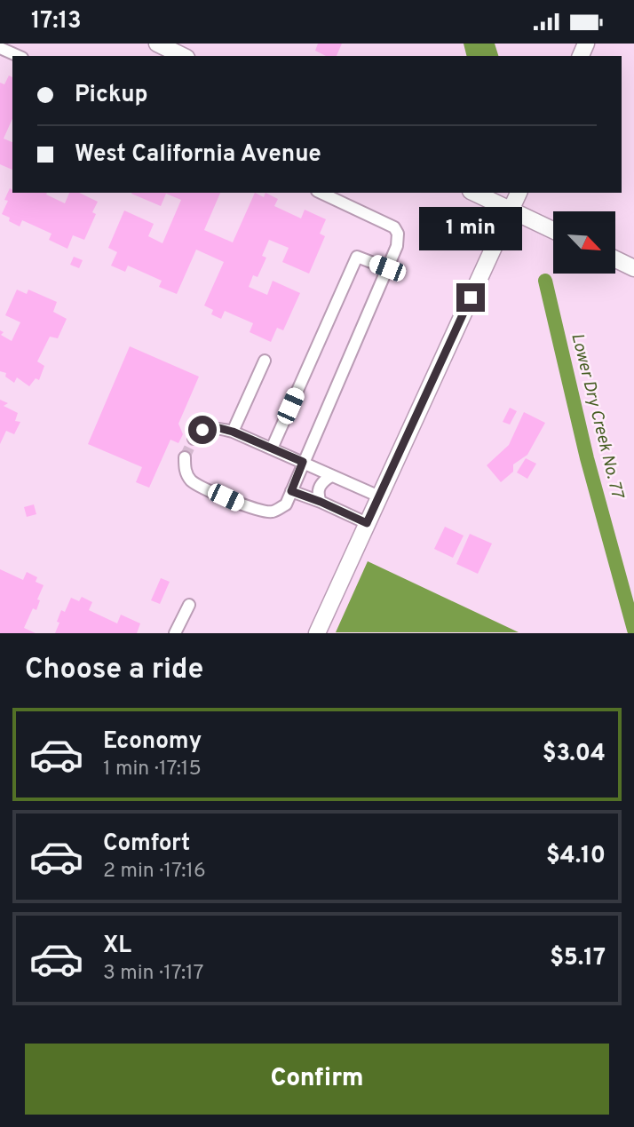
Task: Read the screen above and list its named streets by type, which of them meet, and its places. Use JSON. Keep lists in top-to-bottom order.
{
  "water": ["Lower Dry Creek No. 77"],
  "north": "bottom right",
  "page": {
    "status": "17:13",
    "banner": ["Pickup", "West California Avenue"],
    "bubble": "1 min",
    "heading": "Choose a ride",
    "list": [
      {
        "name": "Economy",
        "note": "1 min · 17:15",
        "value": "$3.04"
      },
      {
        "name": "Comfort",
        "note": "2 min · 17:16",
        "value": "$4.10"
      },
      {
        "name": "XL",
        "note": "3 min · 17:17",
        "value": "$5.17"
      }
    ],
    "buttons": "Confirm"
  }
}
